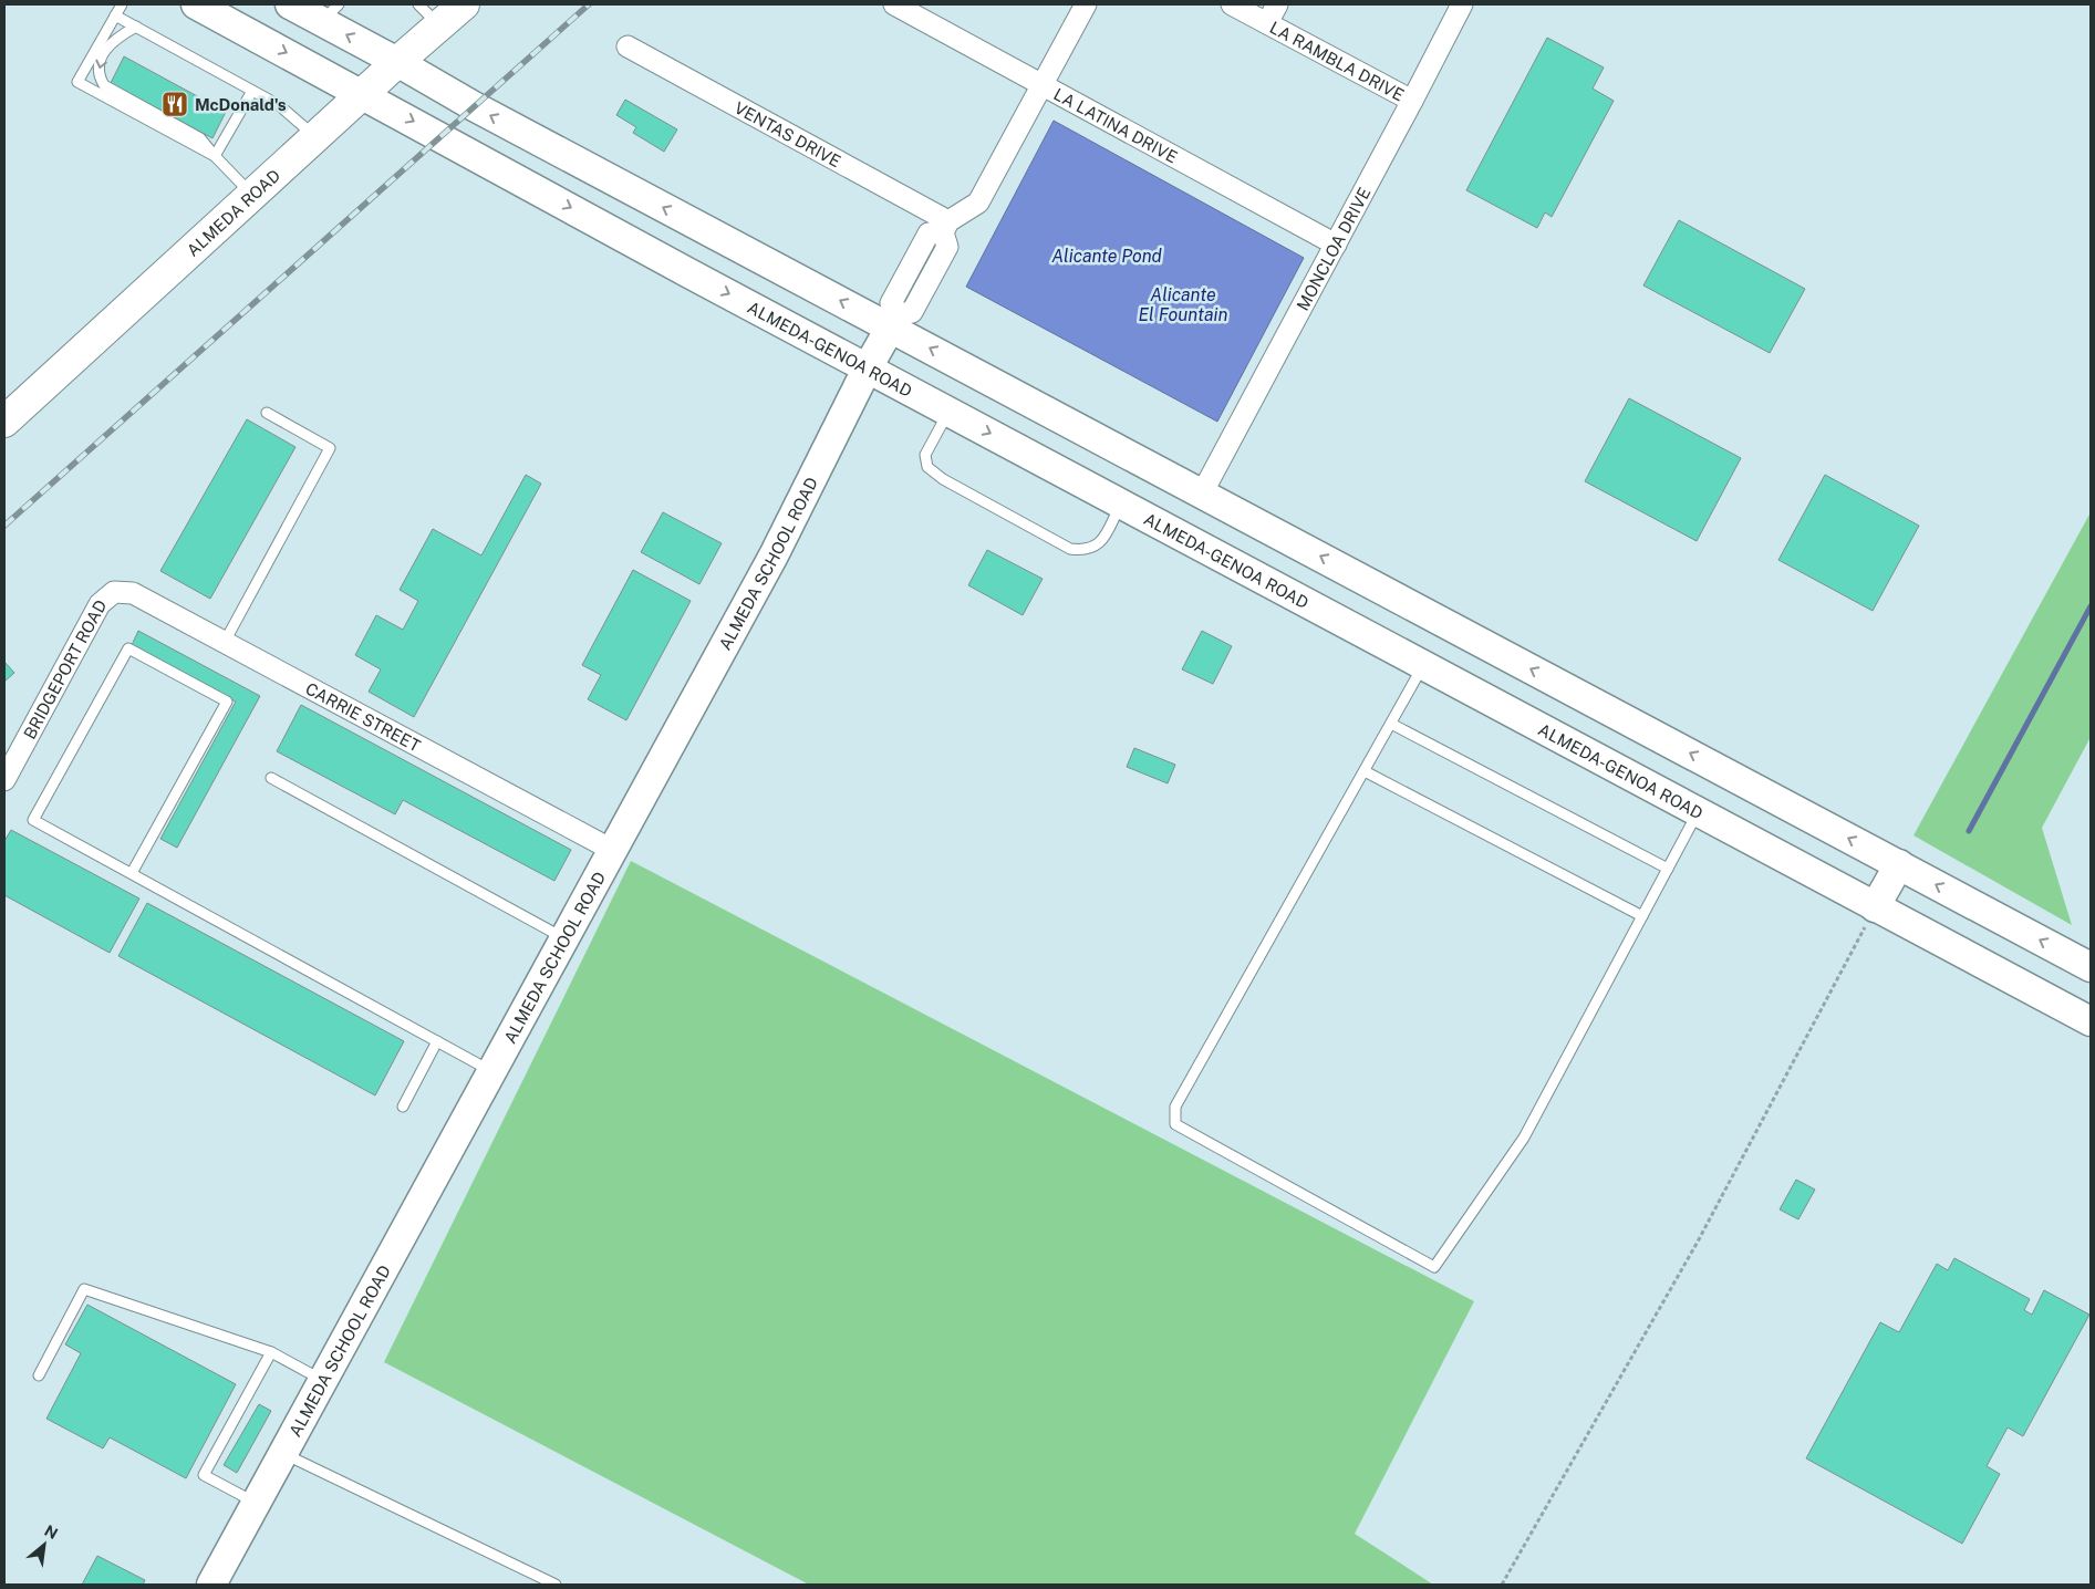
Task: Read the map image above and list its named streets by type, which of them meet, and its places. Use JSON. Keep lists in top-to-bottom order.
{
  "streets": {
    "main road": ["ALMEDA ROAD", "ALMEDA-GENOA ROAD", "ALMEDA SCHOOL ROAD"],
    "street": [
      "LA RAMBLA DRIVE",
      "LA LATINA DRIVE",
      "VENTAS DRIVE",
      "MONCLOA DRIVE",
      "BRIDGEPORT ROAD",
      "CARRIE STREET"
    ]
  },
  "crossings": [
    ["LA RAMBLA DRIVE", "MONCLOA DRIVE"],
    ["LA LATINA DRIVE", "MONCLOA DRIVE"],
    ["ALMEDA ROAD", "ALMEDA-GENOA ROAD"],
    ["ALMEDA-GENOA ROAD", "ALMEDA SCHOOL ROAD"],
    ["ALMEDA SCHOOL ROAD", "CARRIE STREET"],
    ["BRIDGEPORT ROAD", "CARRIE STREET"]
  ],
  "water": ["Alicante Pond", "Alicante El Fountain"],
  "places": {
    "restaurant": ["McDonald's"]
  },
  "north": "top right"
}
